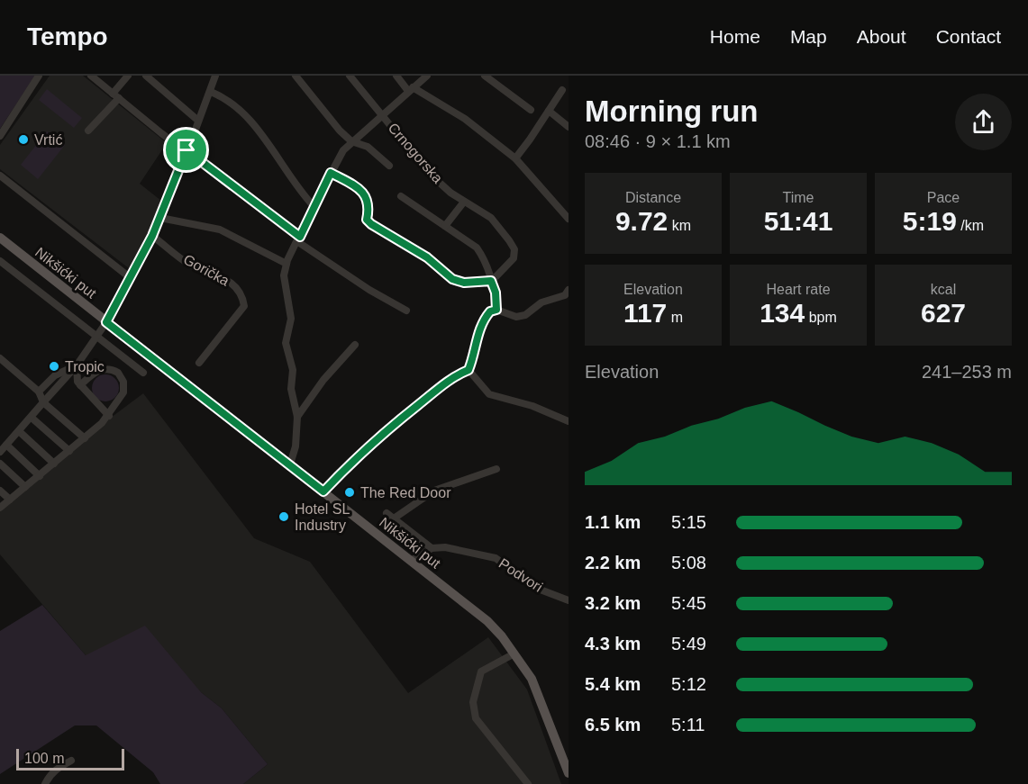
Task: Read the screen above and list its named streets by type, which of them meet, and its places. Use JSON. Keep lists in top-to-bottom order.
{
  "streets": {
    "main road": ["Nikšićki put"],
    "street": ["Crnogorska", "Gorička", "Podvori"]
  },
  "places": [
    "Vrtić",
    "Tropic",
    "The Red Door",
    "Hotel SL Industry"
  ],
  "scale_bar": "100 m",
  "page": {
    "header": "Tempo",
    "nav": [
      "Home",
      "Map",
      "About",
      "Contact"
    ],
    "heading": ["Morning run", "08:46 · 9 × 1.1 km"],
    "stats": [
      ["Distance", "9.72 km"],
      ["Time", "51:41"],
      ["Pace", "5:19 /km"],
      ["Elevation", "117 m"],
      ["Heart rate", "134 bpm"],
      ["kcal", "627"]
    ],
    "chart": ["Elevation", "241–253 m"],
    "list": [
      {
        "name": "1.1 km",
        "note": "5:15"
      },
      {
        "name": "2.2 km",
        "note": "5:08"
      },
      {
        "name": "3.2 km",
        "note": "5:45"
      },
      {
        "name": "4.3 km",
        "note": "5:49"
      },
      {
        "name": "5.4 km",
        "note": "5:12"
      },
      {
        "name": "6.5 km",
        "note": "5:11"
      }
    ],
    "scale": "100 m"
  }
}
